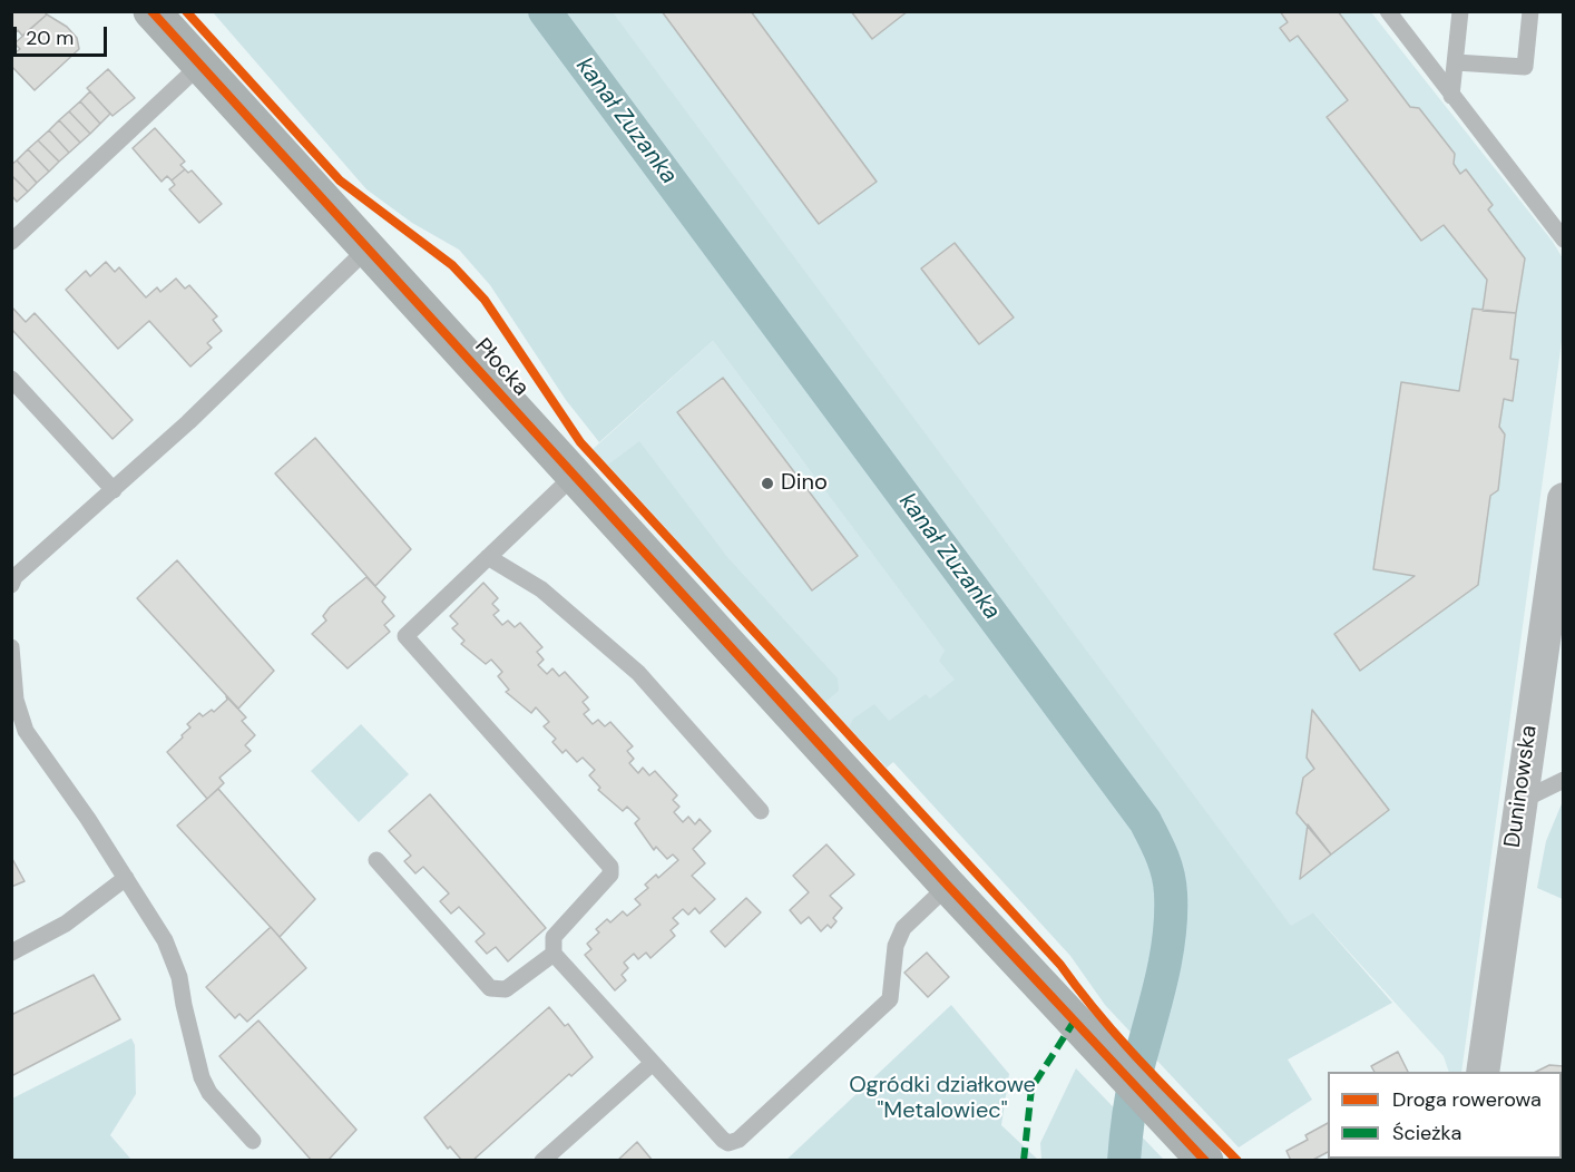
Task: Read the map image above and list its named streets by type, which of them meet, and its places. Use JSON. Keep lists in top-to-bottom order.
{
  "streets": {
    "street": ["Płocka", "Duninowska"]
  },
  "water": ["kanał Zuzanka"],
  "parks": ["Ogródki działkowe \"Metalowiec\""],
  "places": ["Dino"],
  "legend": ["Droga rowerowa", "Ścieżka"],
  "scale_bar": "20 m"
}
